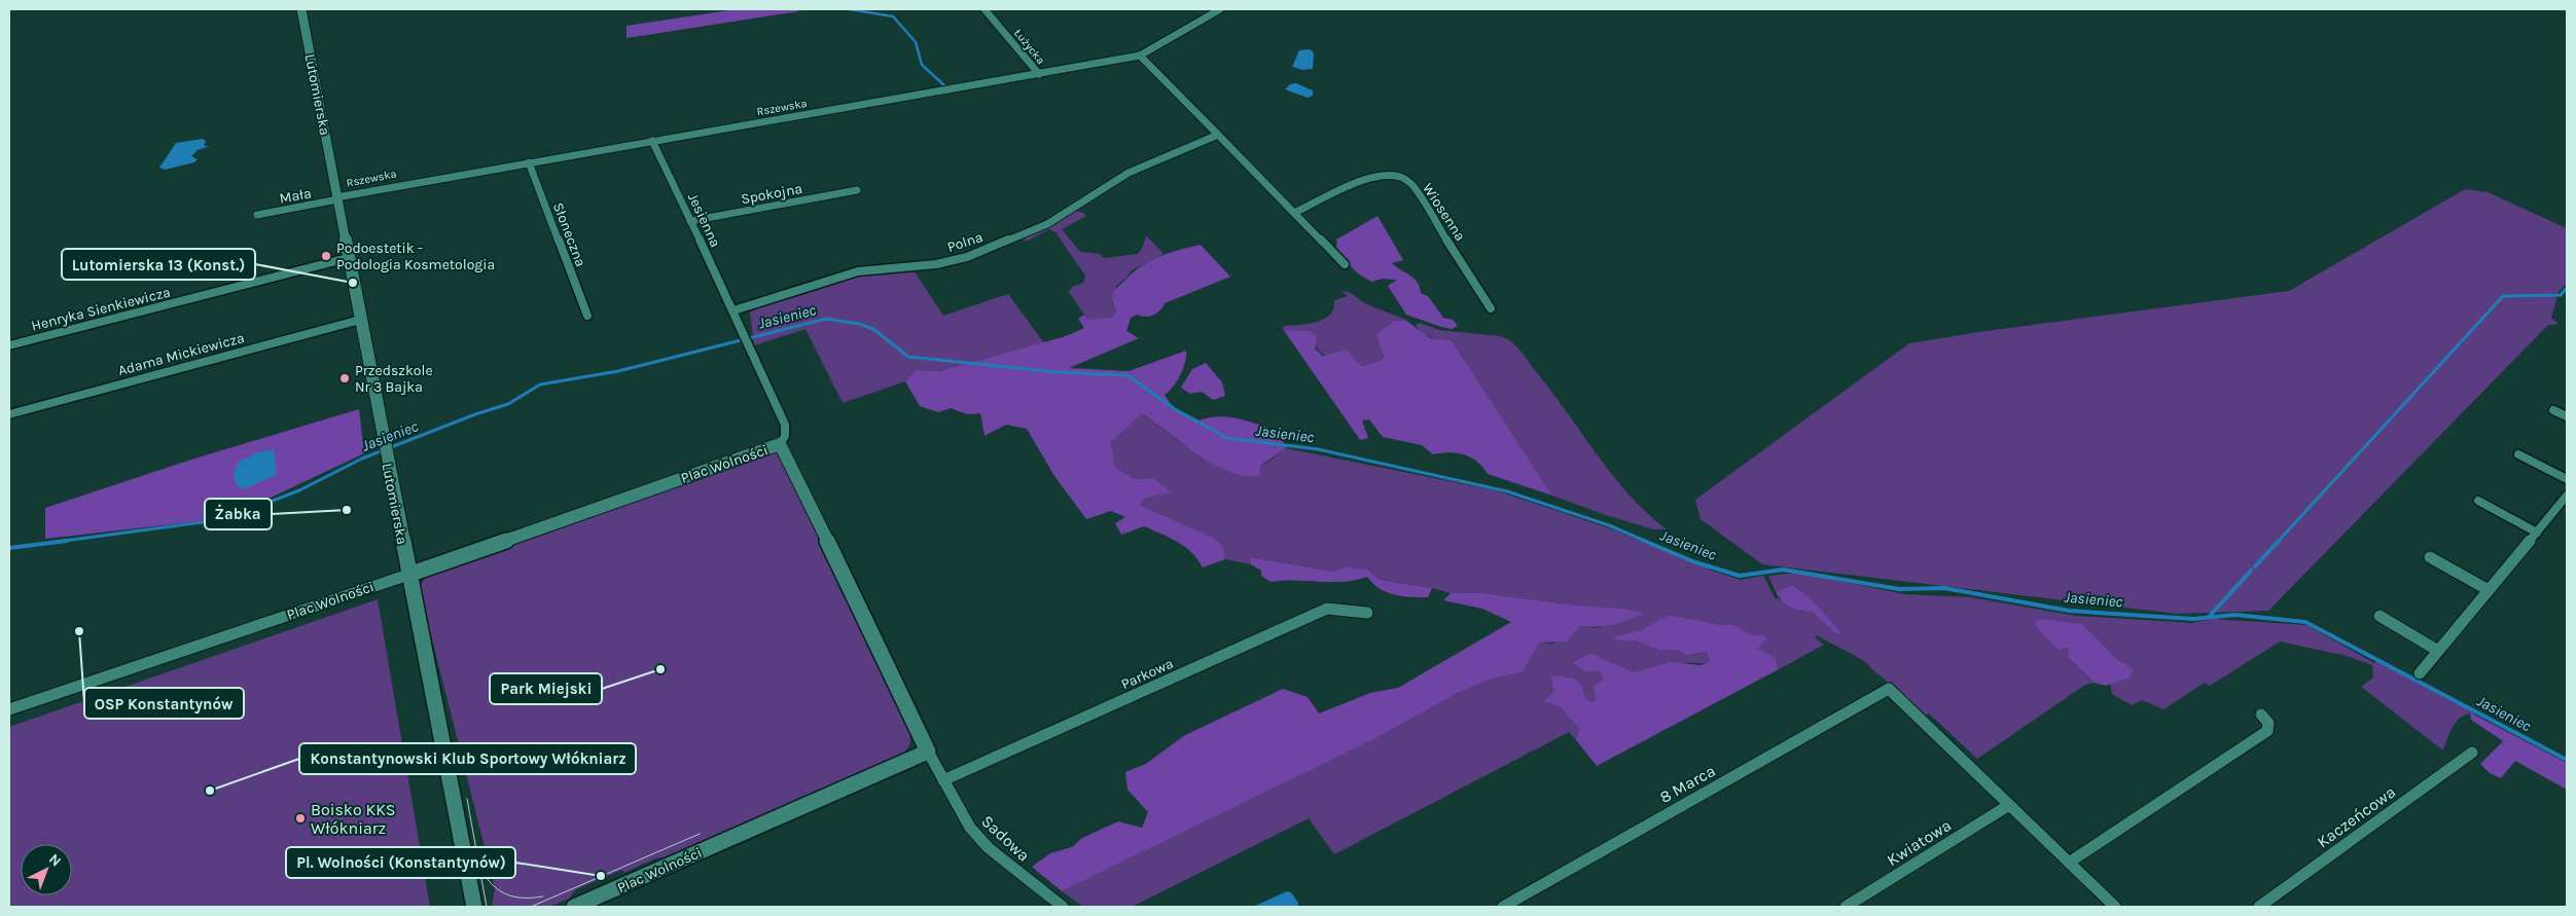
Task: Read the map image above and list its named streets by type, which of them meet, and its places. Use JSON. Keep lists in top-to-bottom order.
{
  "streets": {
    "main road": ["Lutomierska", "Plac Wolności"],
    "street": [
      "Łużycka",
      "Rszewska",
      "Spokojna",
      "Mała",
      "Wiosenna",
      "Jesienna",
      "Słoneczna",
      "Polna",
      "Henryka Sienkiewicza",
      "Adama Mickiewicza",
      "Parkowa",
      "8 Marca",
      "Kaczeńcowa",
      "Sadowa",
      "Kwiatowa"
    ]
  },
  "crossings": [
    ["Łużycka", "Rszewska"],
    ["Lutomierska", "Rszewska"],
    ["Lutomierska", "Mała"],
    ["Lutomierska", "Henryka Sienkiewicza"],
    ["Lutomierska", "Adama Mickiewicza"],
    ["Lutomierska", "Plac Wolności"],
    ["Rszewska", "Mała"],
    ["Rszewska", "Jesienna"],
    ["Rszewska", "Słoneczna"],
    ["Spokojna", "Jesienna"],
    ["Jesienna", "Polna"],
    ["Plac Wolności", "Sadowa"],
    ["Parkowa", "Sadowa"],
    ["8 Marca", "Kwiatowa"]
  ],
  "water": ["Jasieniec"],
  "places": [
    "Podoestetik - Podologia Kosmetologia",
    "Lutomierska 13 (Konst.)",
    "Przedszkole Nr 3 Bajka",
    "Żabka",
    "OSP Konstantynów",
    "Park Miejski",
    "Konstantynowski Klub Sportowy Włókniarz",
    "Boisko KKS Włókniarz",
    "Pl. Wolności (Konstantynów)"
  ],
  "north": "top right"
}
